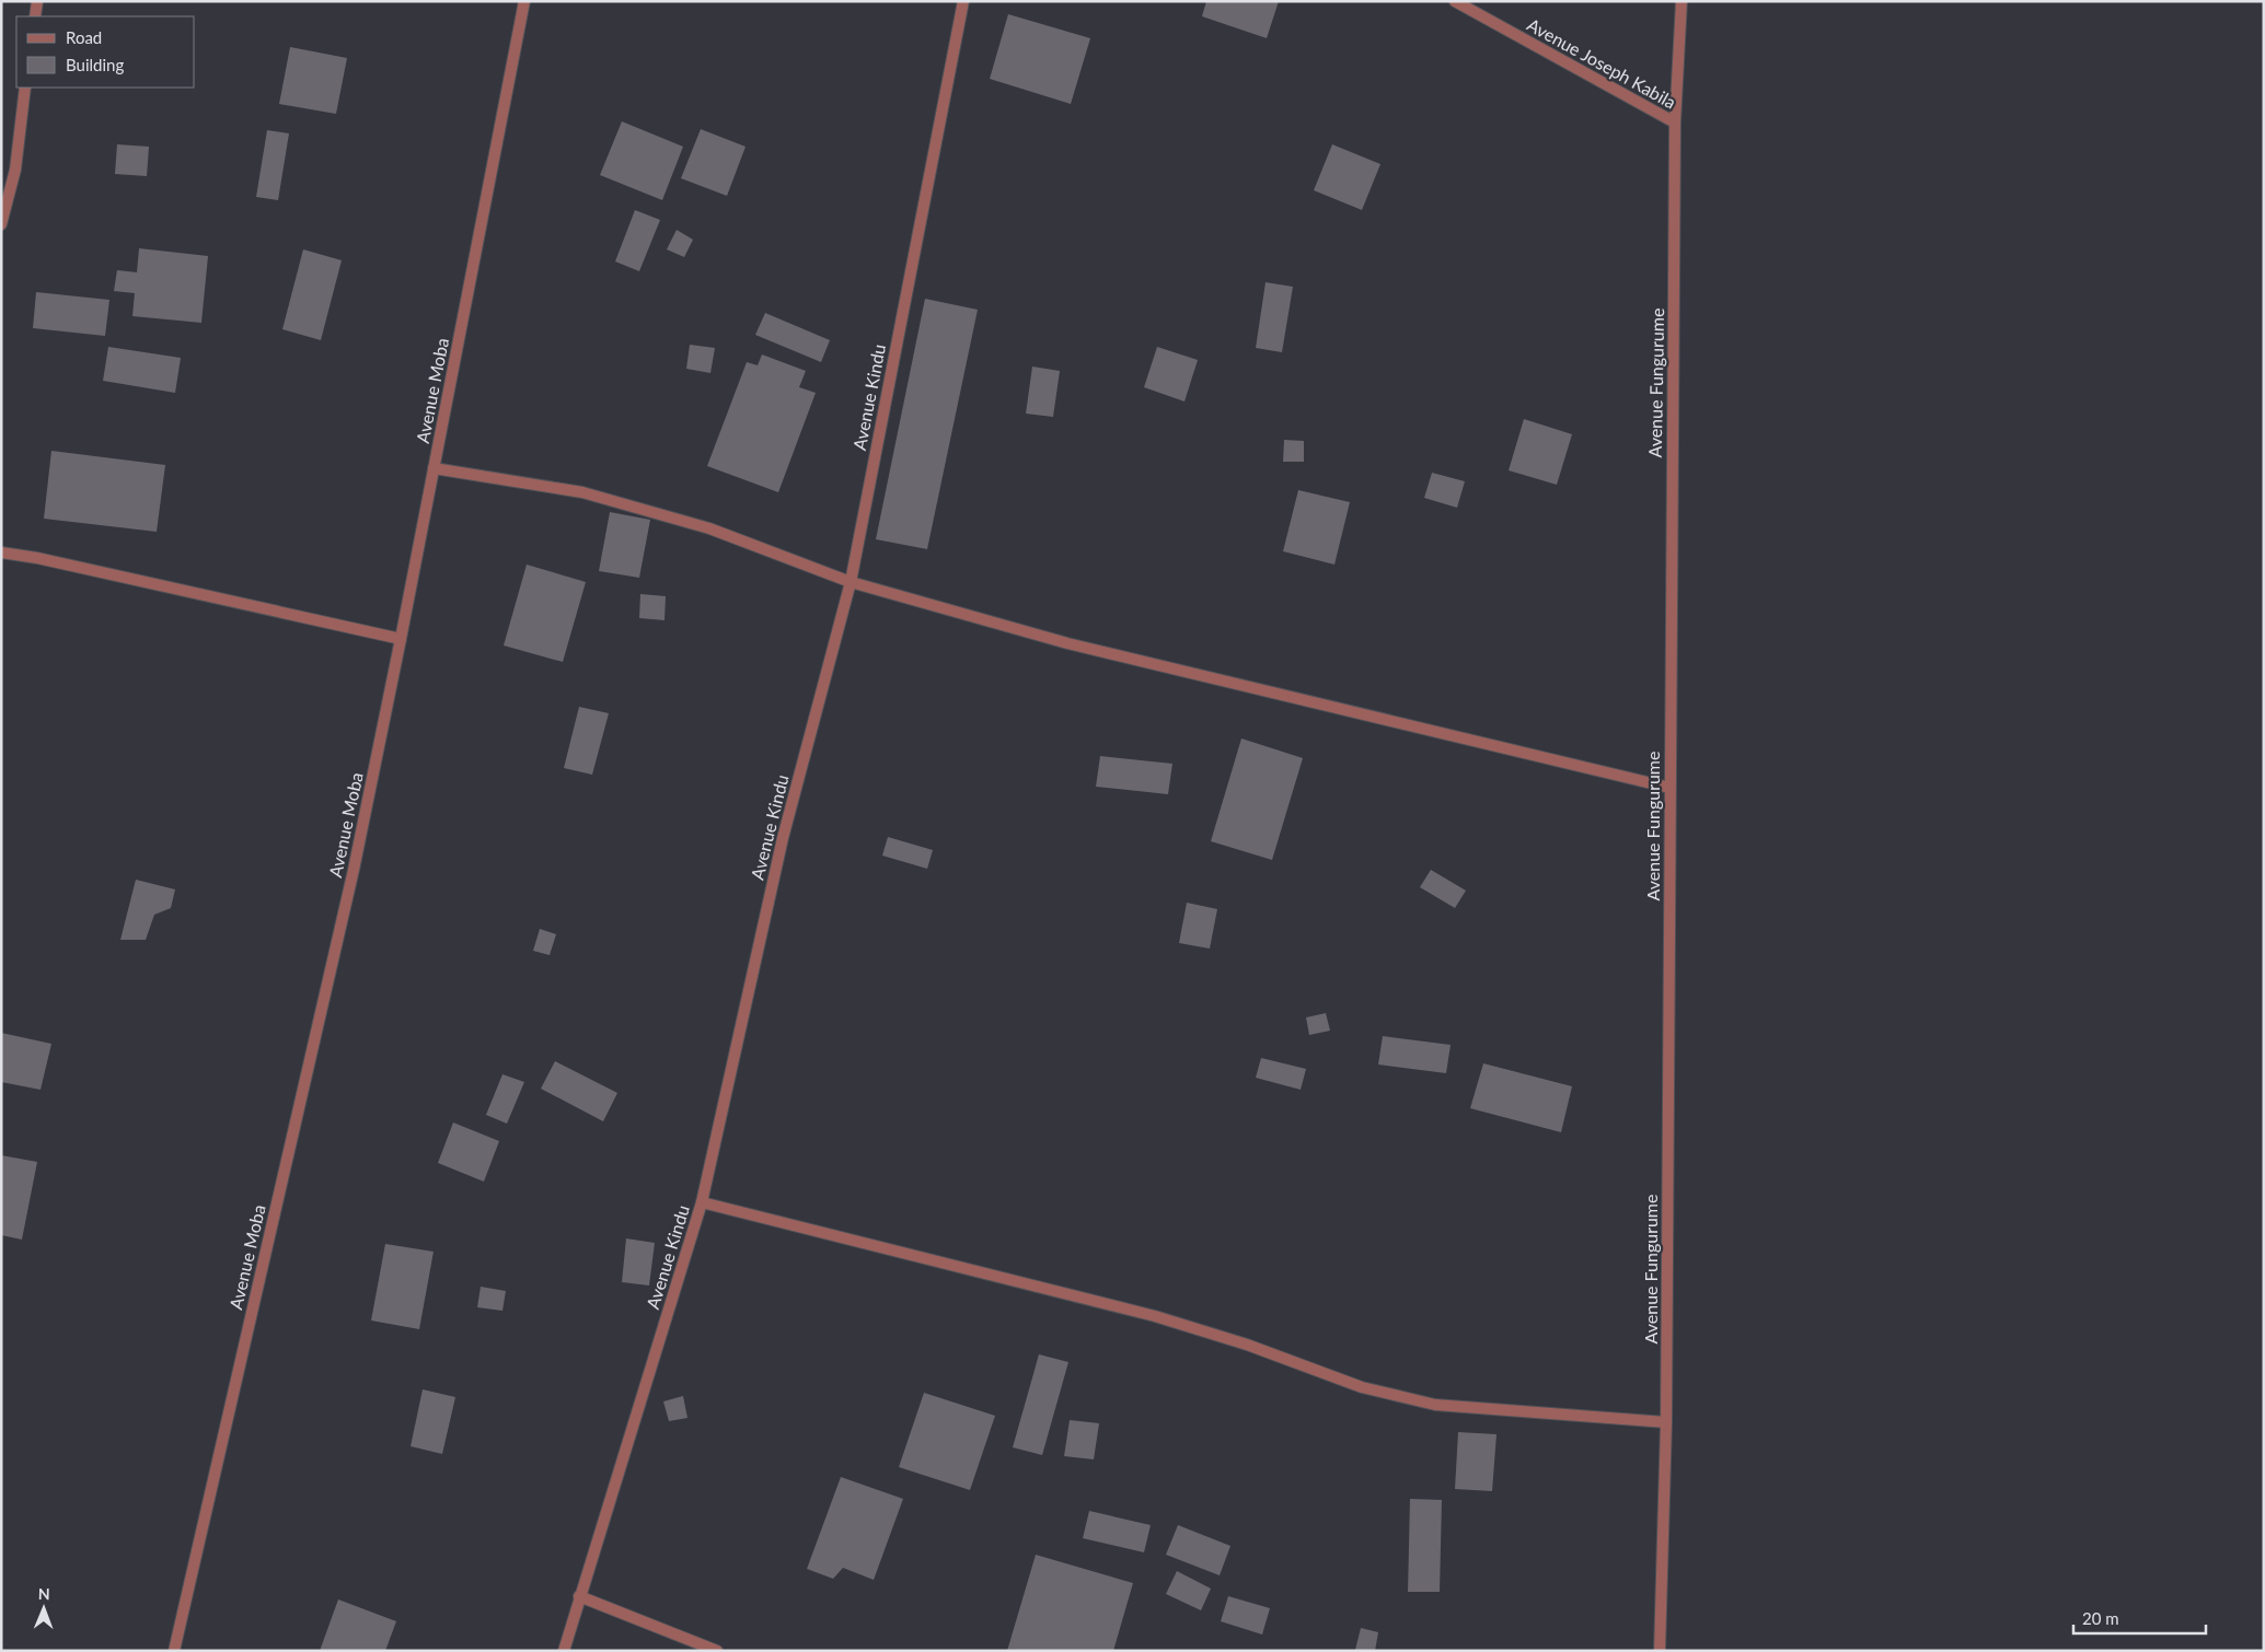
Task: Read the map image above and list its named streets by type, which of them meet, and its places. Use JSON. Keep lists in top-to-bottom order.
{
  "streets": {
    "street": [
      "Avenue Joseph Kabila",
      "Avenue Fungurume",
      "Avenue Moba",
      "Avenue Kindu"
    ]
  },
  "crossings": [
    ["Avenue Joseph Kabila", "Avenue Fungurume"]
  ],
  "legend": ["Road", "Building"],
  "scale_bar": "20 m",
  "north": "top"
}
